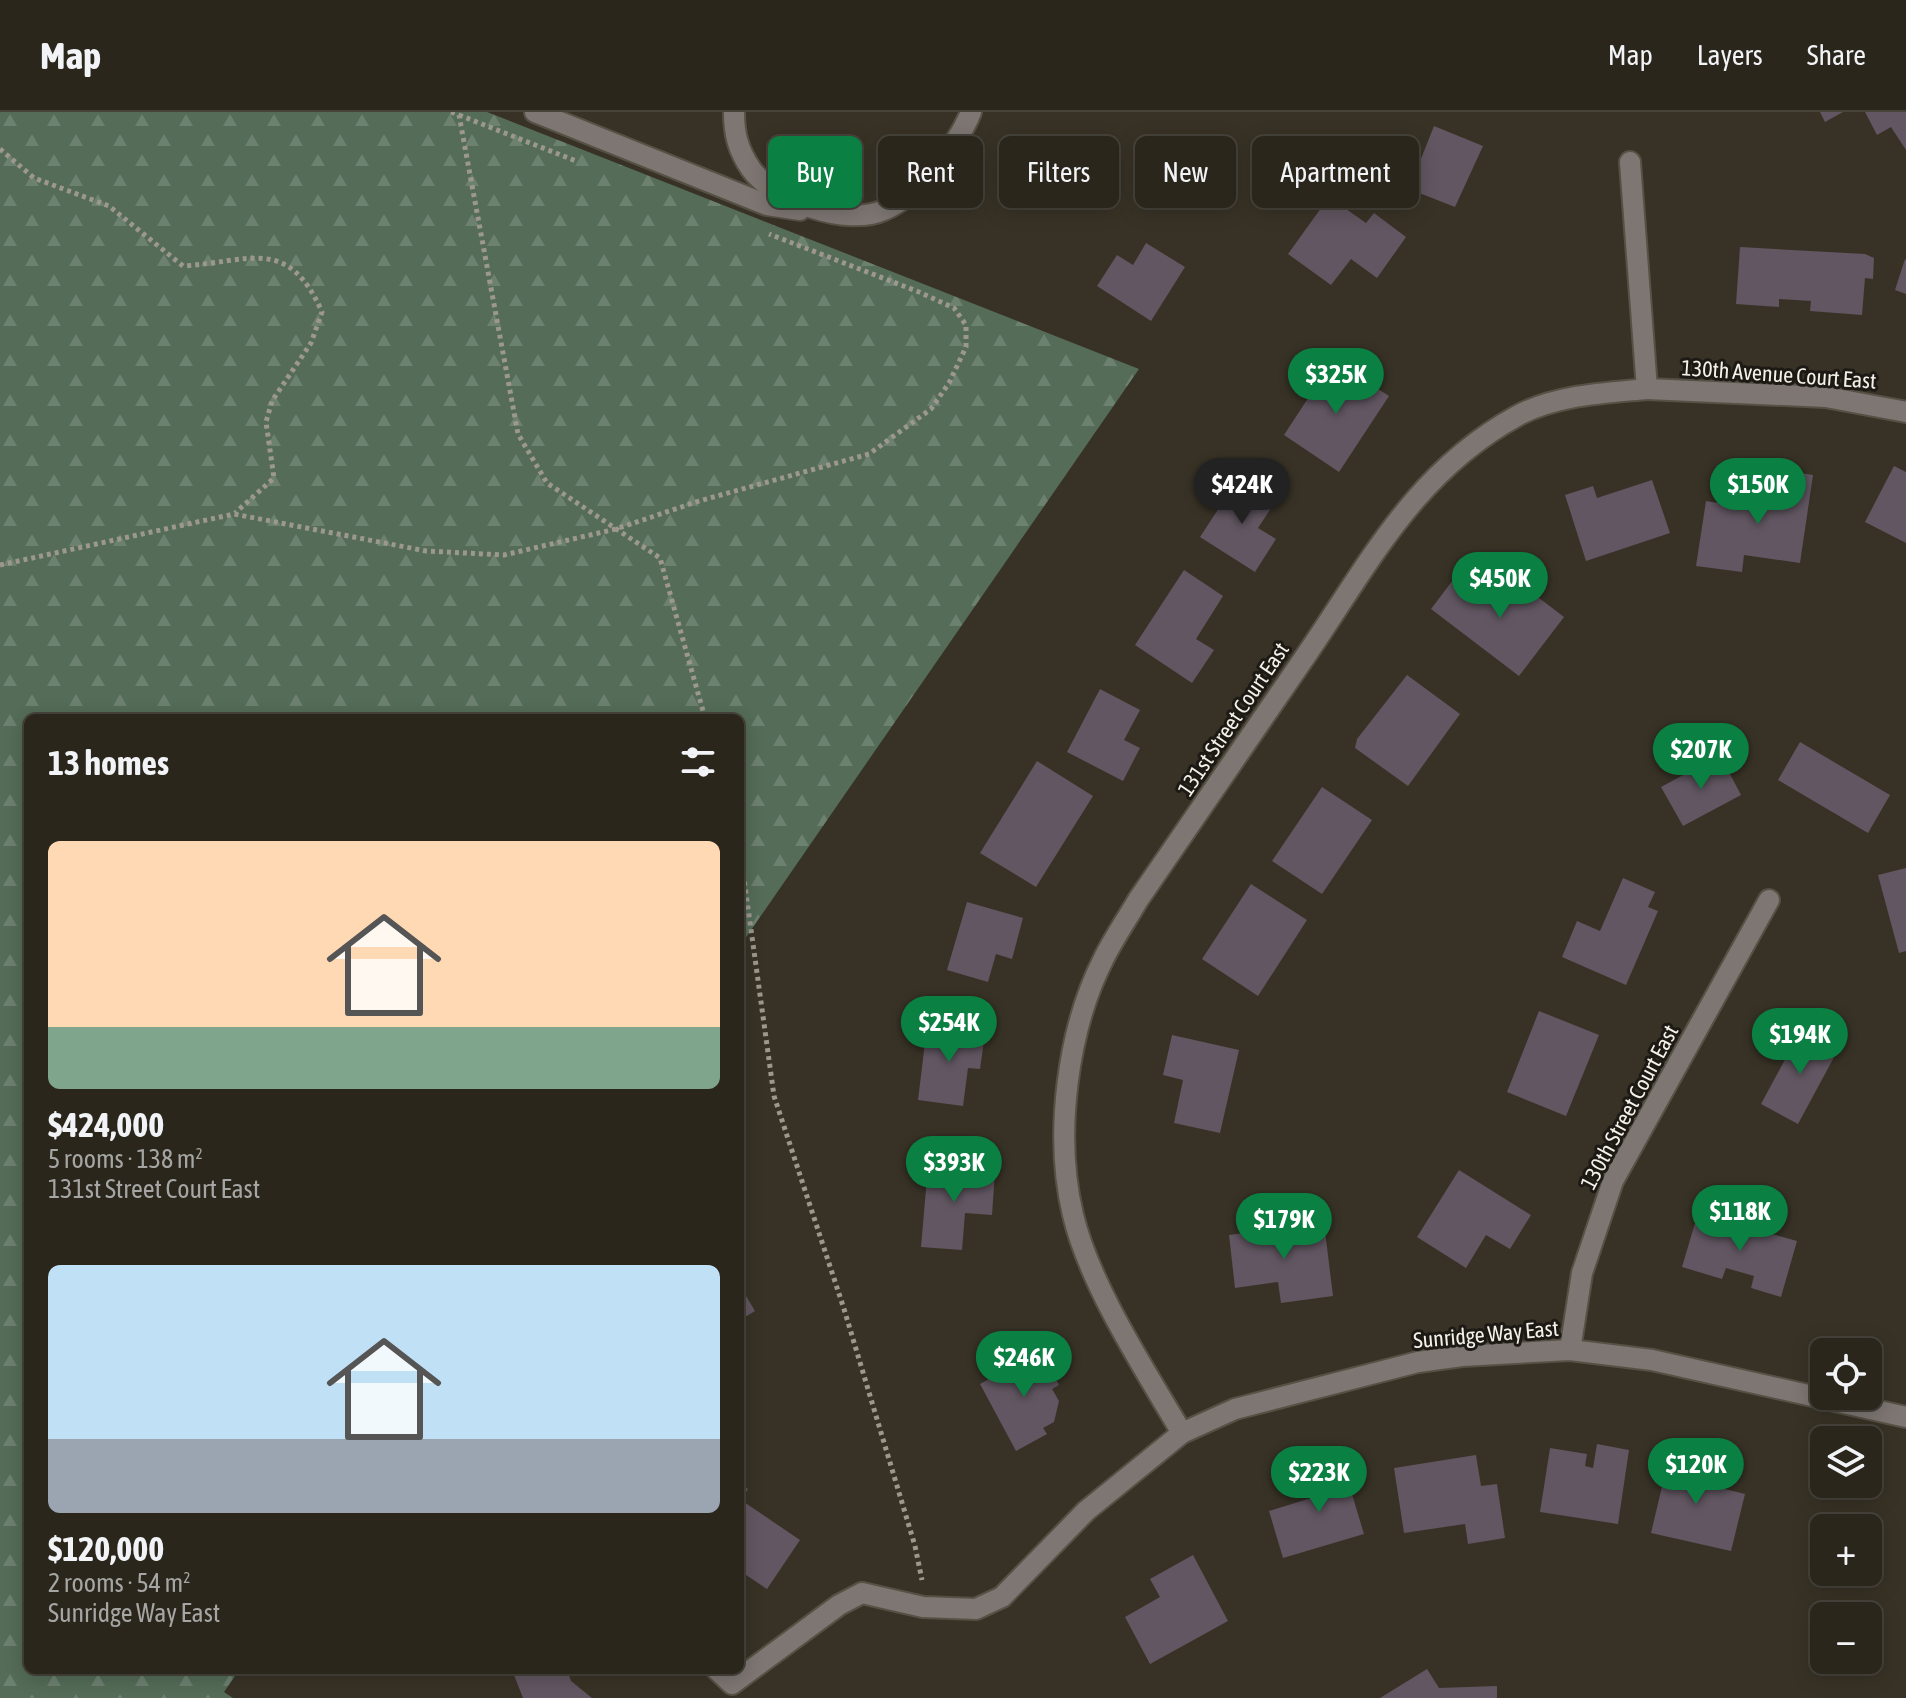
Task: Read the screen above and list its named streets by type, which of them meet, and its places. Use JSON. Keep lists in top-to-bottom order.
{
  "streets": {
    "street": [
      "130th Avenue Court East",
      "131st Street Court East",
      "130th Street Court East",
      "Sunridge Way East"
    ]
  },
  "crossings": [
    ["130th Avenue Court East", "131st Street Court East"],
    ["131st Street Court East", "Sunridge Way East"],
    ["130th Street Court East", "Sunridge Way East"]
  ],
  "page": {
    "header": "Map",
    "nav": ["Map", "Layers", "Share"],
    "chip": [
      "Buy",
      "Rent",
      "Filters",
      "New",
      "Apartment"
    ],
    "price": [
      "$325K",
      "$424K",
      "$150K",
      "$450K",
      "$207K",
      "$254K",
      "$194K",
      "$393K",
      "$118K",
      "$179K",
      "$246K",
      "$120K",
      "$223K"
    ],
    "heading": "13 homes",
    "list": [
      {
        "name": "$424,000",
        "note": "5 rooms · 138 m² · 131st Street Court East"
      },
      {
        "name": "$120,000",
        "note": "2 rooms · 54 m² · Sunridge Way East"
      }
    ],
    "map_buttons": ["+", "−"]
  }
}
